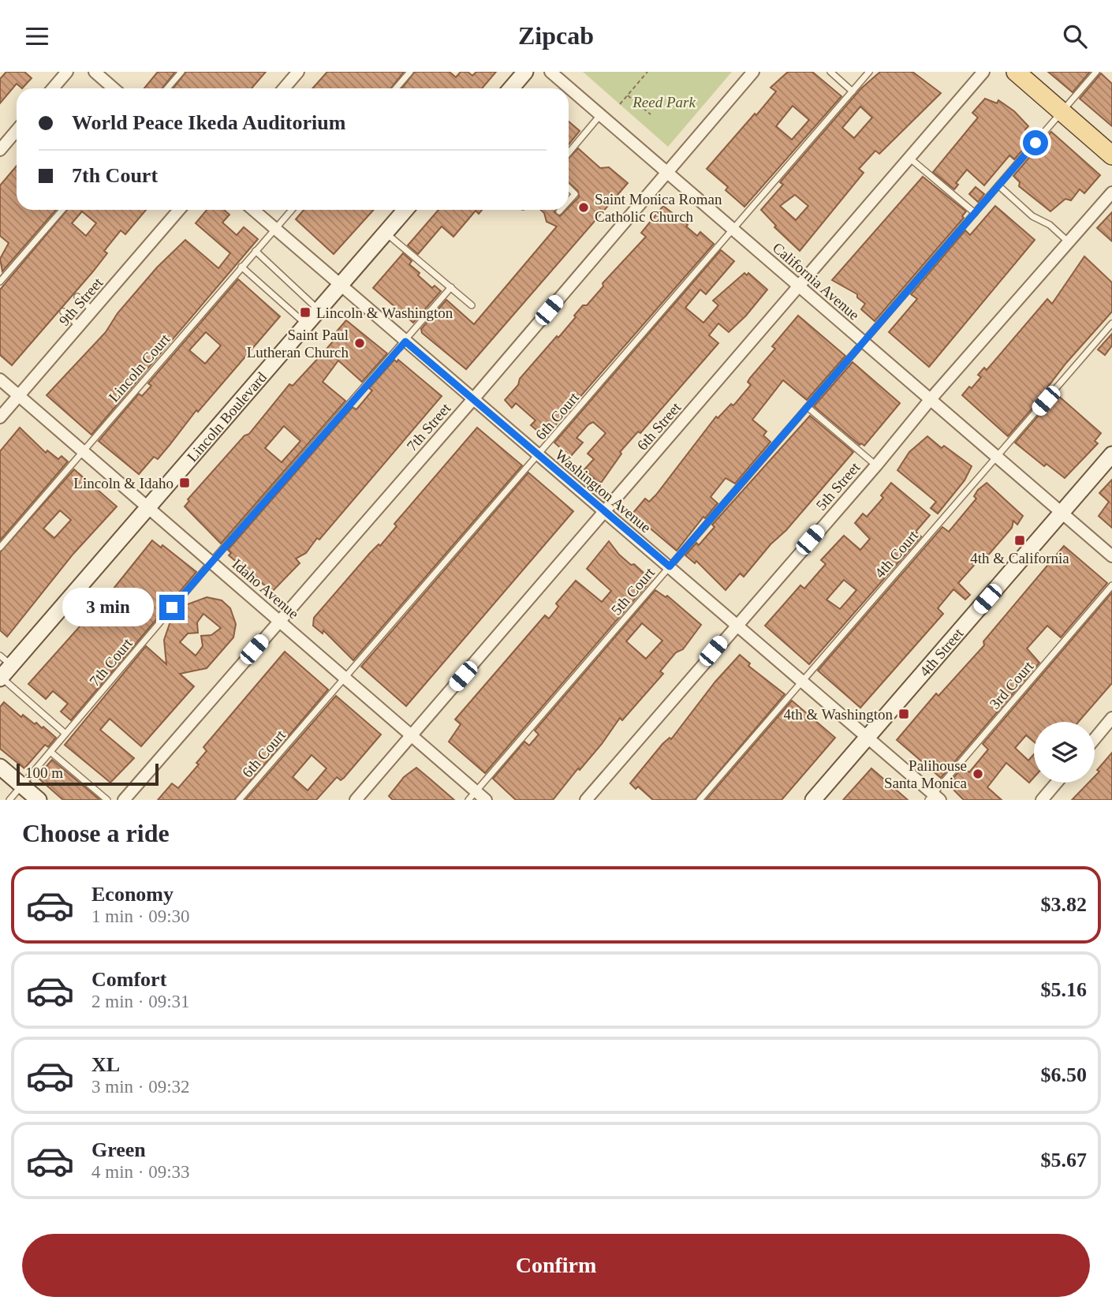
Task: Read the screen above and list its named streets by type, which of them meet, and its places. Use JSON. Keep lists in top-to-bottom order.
{
  "streets": {
    "street": [
      "California Avenue",
      "9th Street",
      "Lincoln Boulevard",
      "6th Street",
      "7th Street",
      "5th Street",
      "Washington Avenue",
      "Idaho Avenue",
      "4th Street"
    ],
    "lane": [
      "Lincoln Court",
      "6th Court",
      "4th Court",
      "5th Court",
      "7th Court",
      "3rd Court"
    ]
  },
  "crossings": [
    ["California Avenue", "6th Court"],
    ["California Avenue", "6th Street"],
    ["California Avenue", "7th Street"],
    ["California Avenue", "5th Street"],
    ["California Avenue", "4th Court"],
    ["California Avenue", "5th Court"],
    ["California Avenue", "4th Street"],
    ["9th Street", "Idaho Avenue"],
    ["Lincoln Court", "Washington Avenue"],
    ["Lincoln Court", "Idaho Avenue"],
    ["6th Court", "Washington Avenue"],
    ["6th Court", "Idaho Avenue"],
    ["Lincoln Boulevard", "Washington Avenue"],
    ["Lincoln Boulevard", "Idaho Avenue"],
    ["6th Street", "Washington Avenue"],
    ["6th Street", "Idaho Avenue"],
    ["7th Street", "Washington Avenue"],
    ["7th Street", "Idaho Avenue"],
    ["5th Street", "Washington Avenue"],
    ["Washington Avenue", "4th Court"],
    ["Washington Avenue", "5th Court"],
    ["Washington Avenue", "4th Street"],
    ["Washington Avenue", "7th Court"],
    ["Washington Avenue", "3rd Court"],
    ["Idaho Avenue", "5th Court"],
    ["Idaho Avenue", "7th Court"]
  ],
  "parks": ["Reed Park"],
  "places": {
    "other": ["Saint Monica Roman Catholic Church", "Saint Paul Lutheran Church", "Palihouse Santa Monica"],
    "transit": [
      "Lincoln & Washington",
      "Lincoln & Idaho",
      "4th & California",
      "4th & Washington"
    ]
  },
  "scale_bar": "100 m",
  "page": {
    "header": "Zipcab",
    "banner": ["World Peace Ikeda Auditorium", "7th Court"],
    "bubble": "3 min",
    "scale": "100 m",
    "heading": "Choose a ride",
    "list": [
      {
        "name": "Economy",
        "note": "1 min · 09:30",
        "value": "$3.82"
      },
      {
        "name": "Comfort",
        "note": "2 min · 09:31",
        "value": "$5.16"
      },
      {
        "name": "XL",
        "note": "3 min · 09:32",
        "value": "$6.50"
      },
      {
        "name": "Green",
        "note": "4 min · 09:33",
        "value": "$5.67"
      }
    ],
    "buttons": "Confirm"
  }
}
